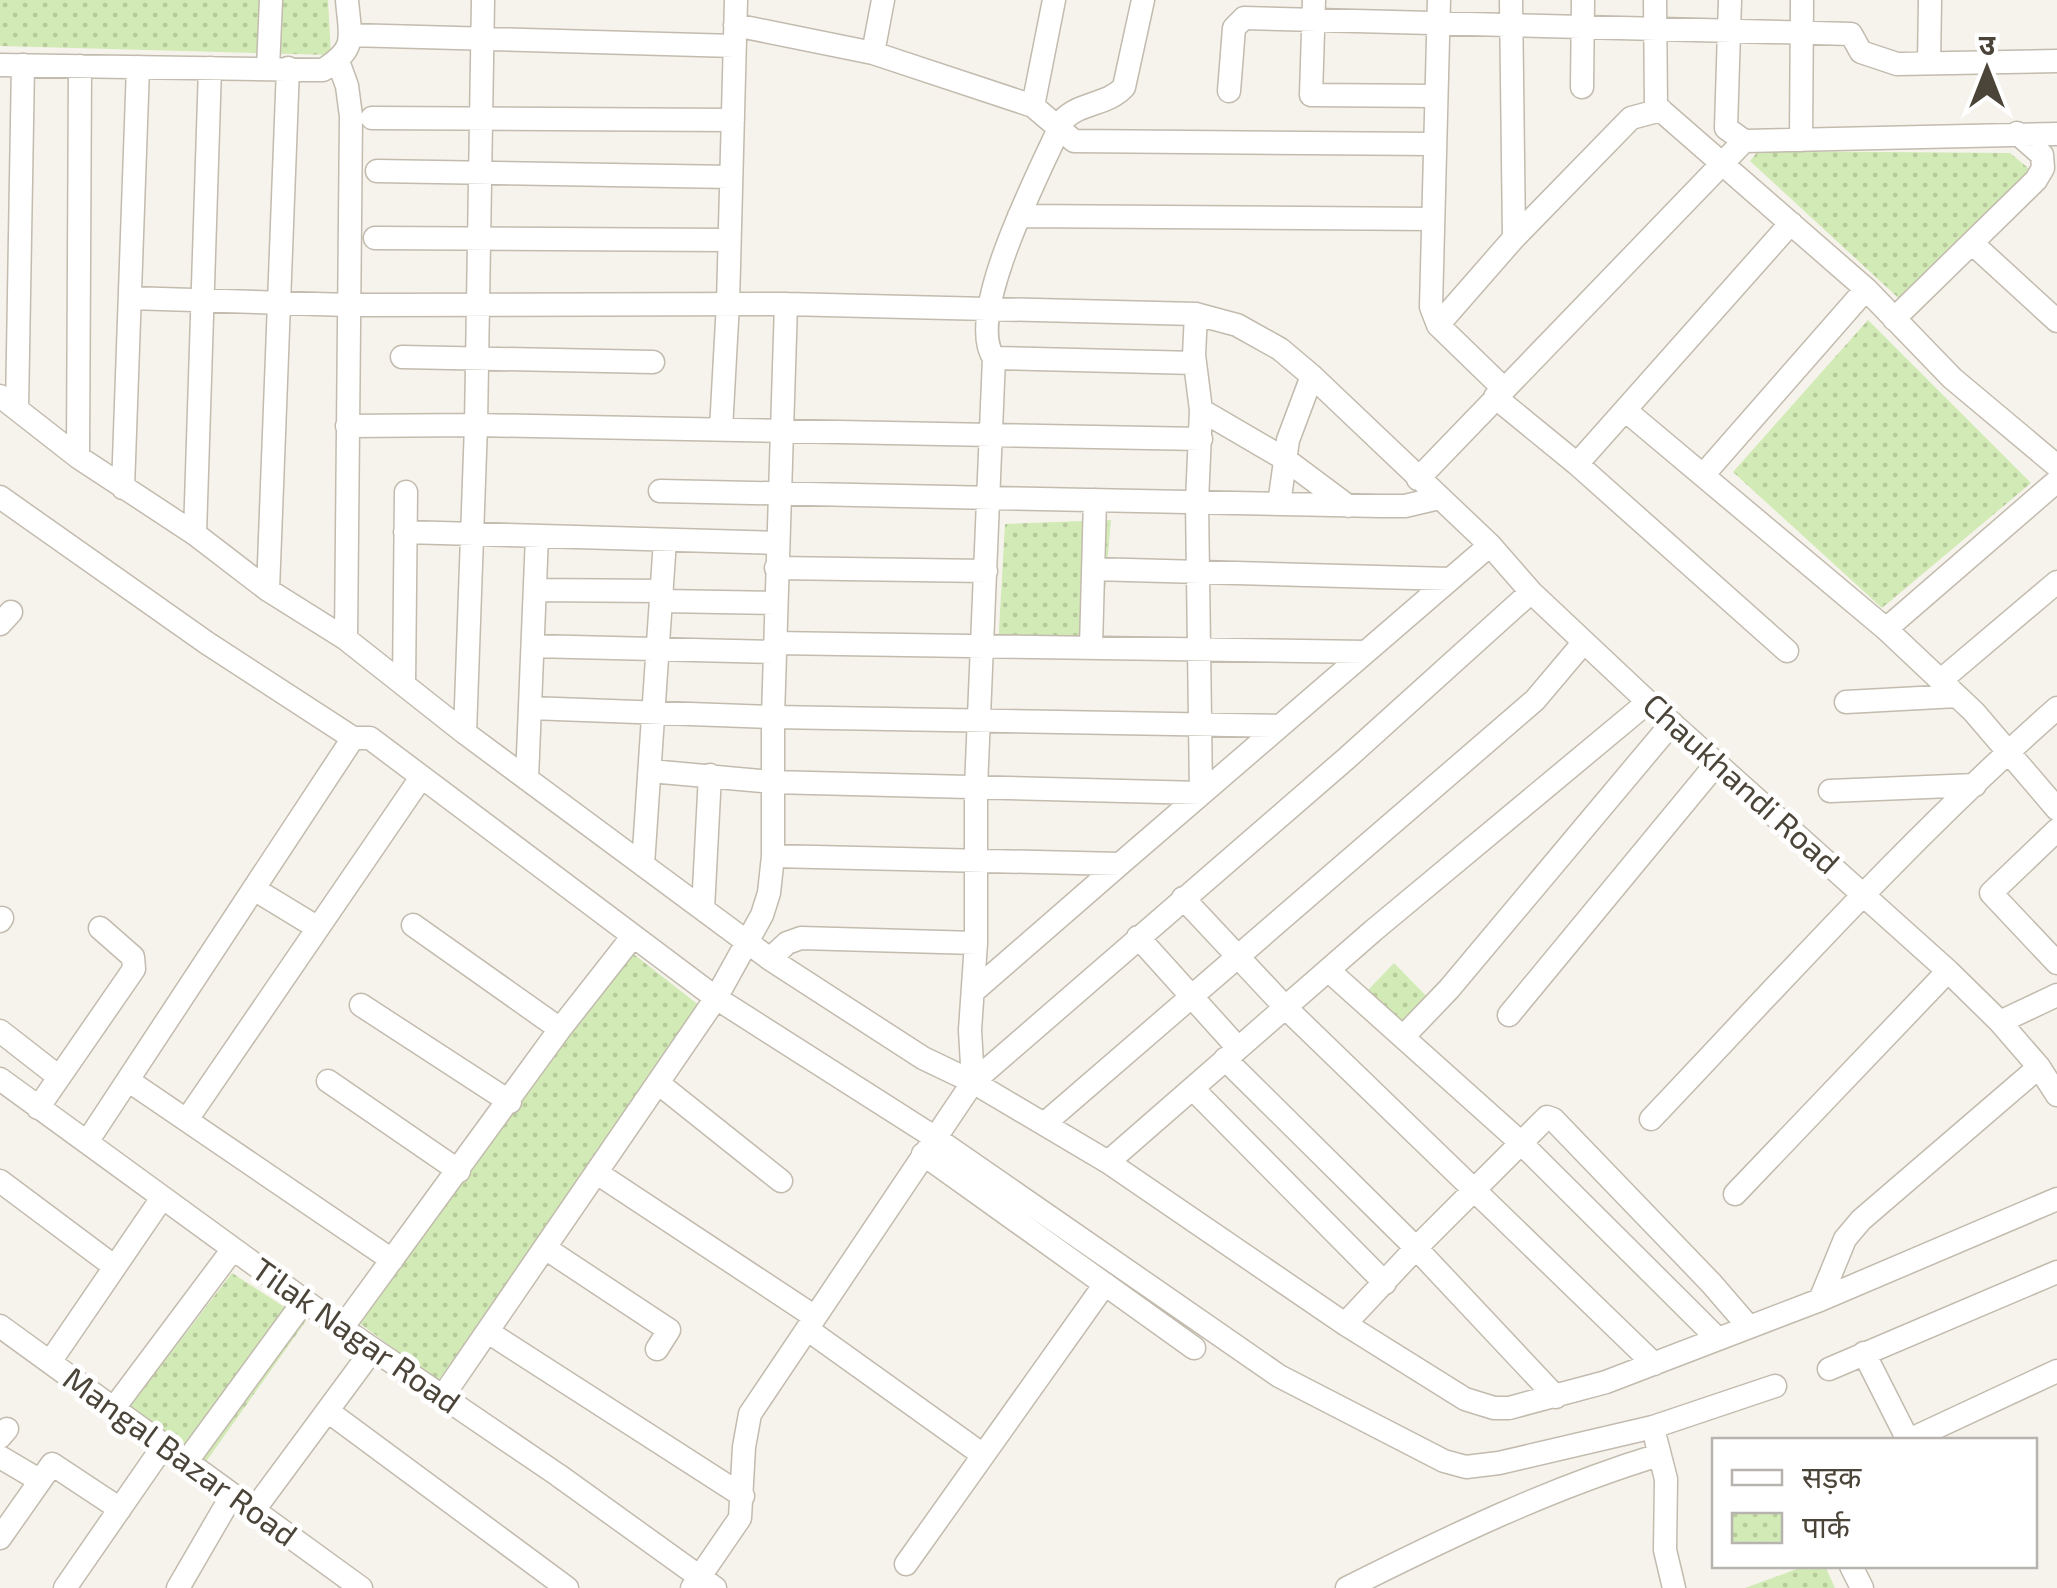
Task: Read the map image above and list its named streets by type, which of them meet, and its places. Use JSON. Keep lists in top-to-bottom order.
{
  "streets": {
    "street": ["Chaukhandi Road", "Tilak Nagar Road", "Mangal Bazar Road"]
  },
  "legend": ["सड़क", "पार्क"],
  "north": "top"
}
